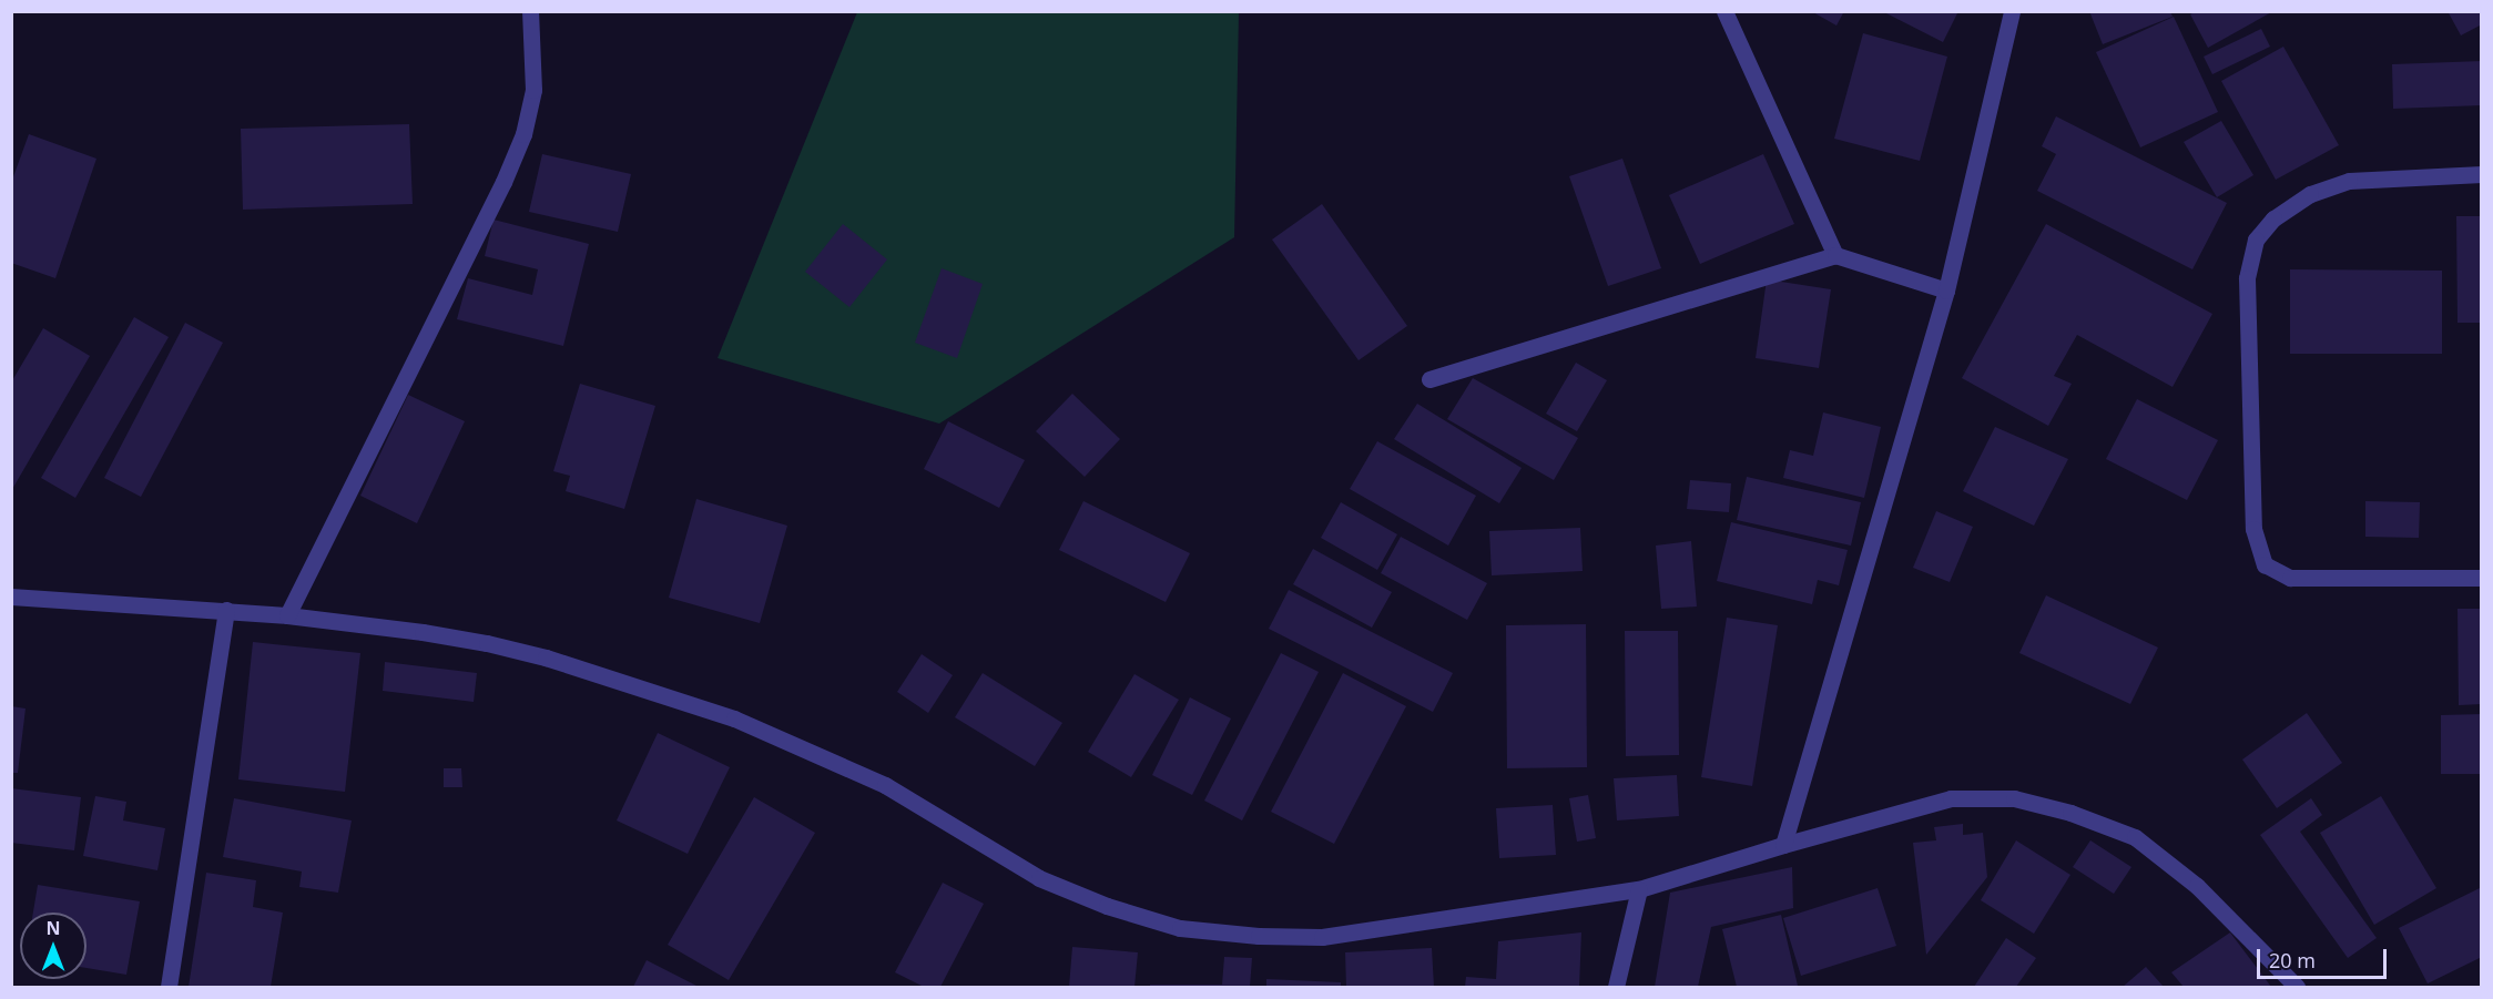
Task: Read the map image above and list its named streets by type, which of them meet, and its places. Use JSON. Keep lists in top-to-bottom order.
{
  "scale_bar": "20 m",
  "north": "top"
}
